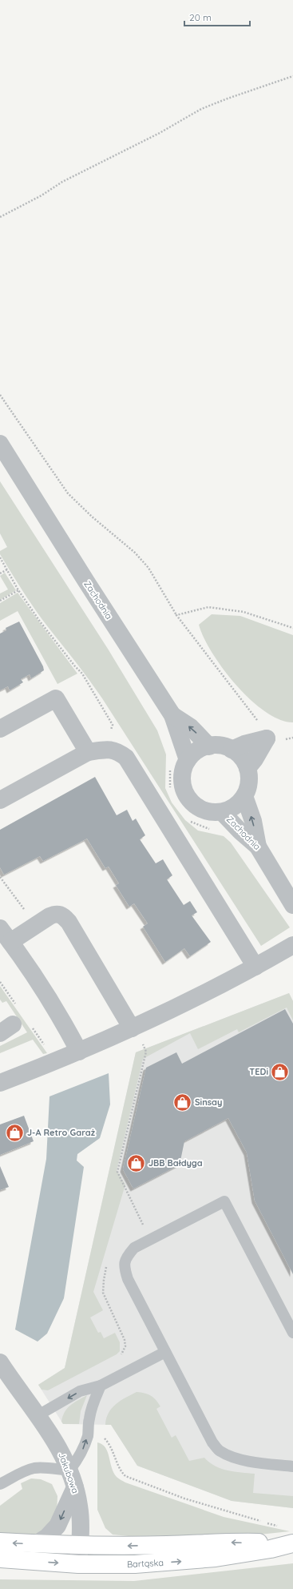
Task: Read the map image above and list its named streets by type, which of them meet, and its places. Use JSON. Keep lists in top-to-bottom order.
{
  "streets": {
    "street": ["Zachodnia", "Jakubowa", "Bartąska"]
  },
  "crossings": [
    ["Jakubowa", "Bartąska"]
  ],
  "places": {
    "shop": [
      "TEDi",
      "Sinsay",
      "J-A Retro Garaż",
      "JBB Bałdyga"
    ]
  },
  "scale_bar": "20 m"
}
